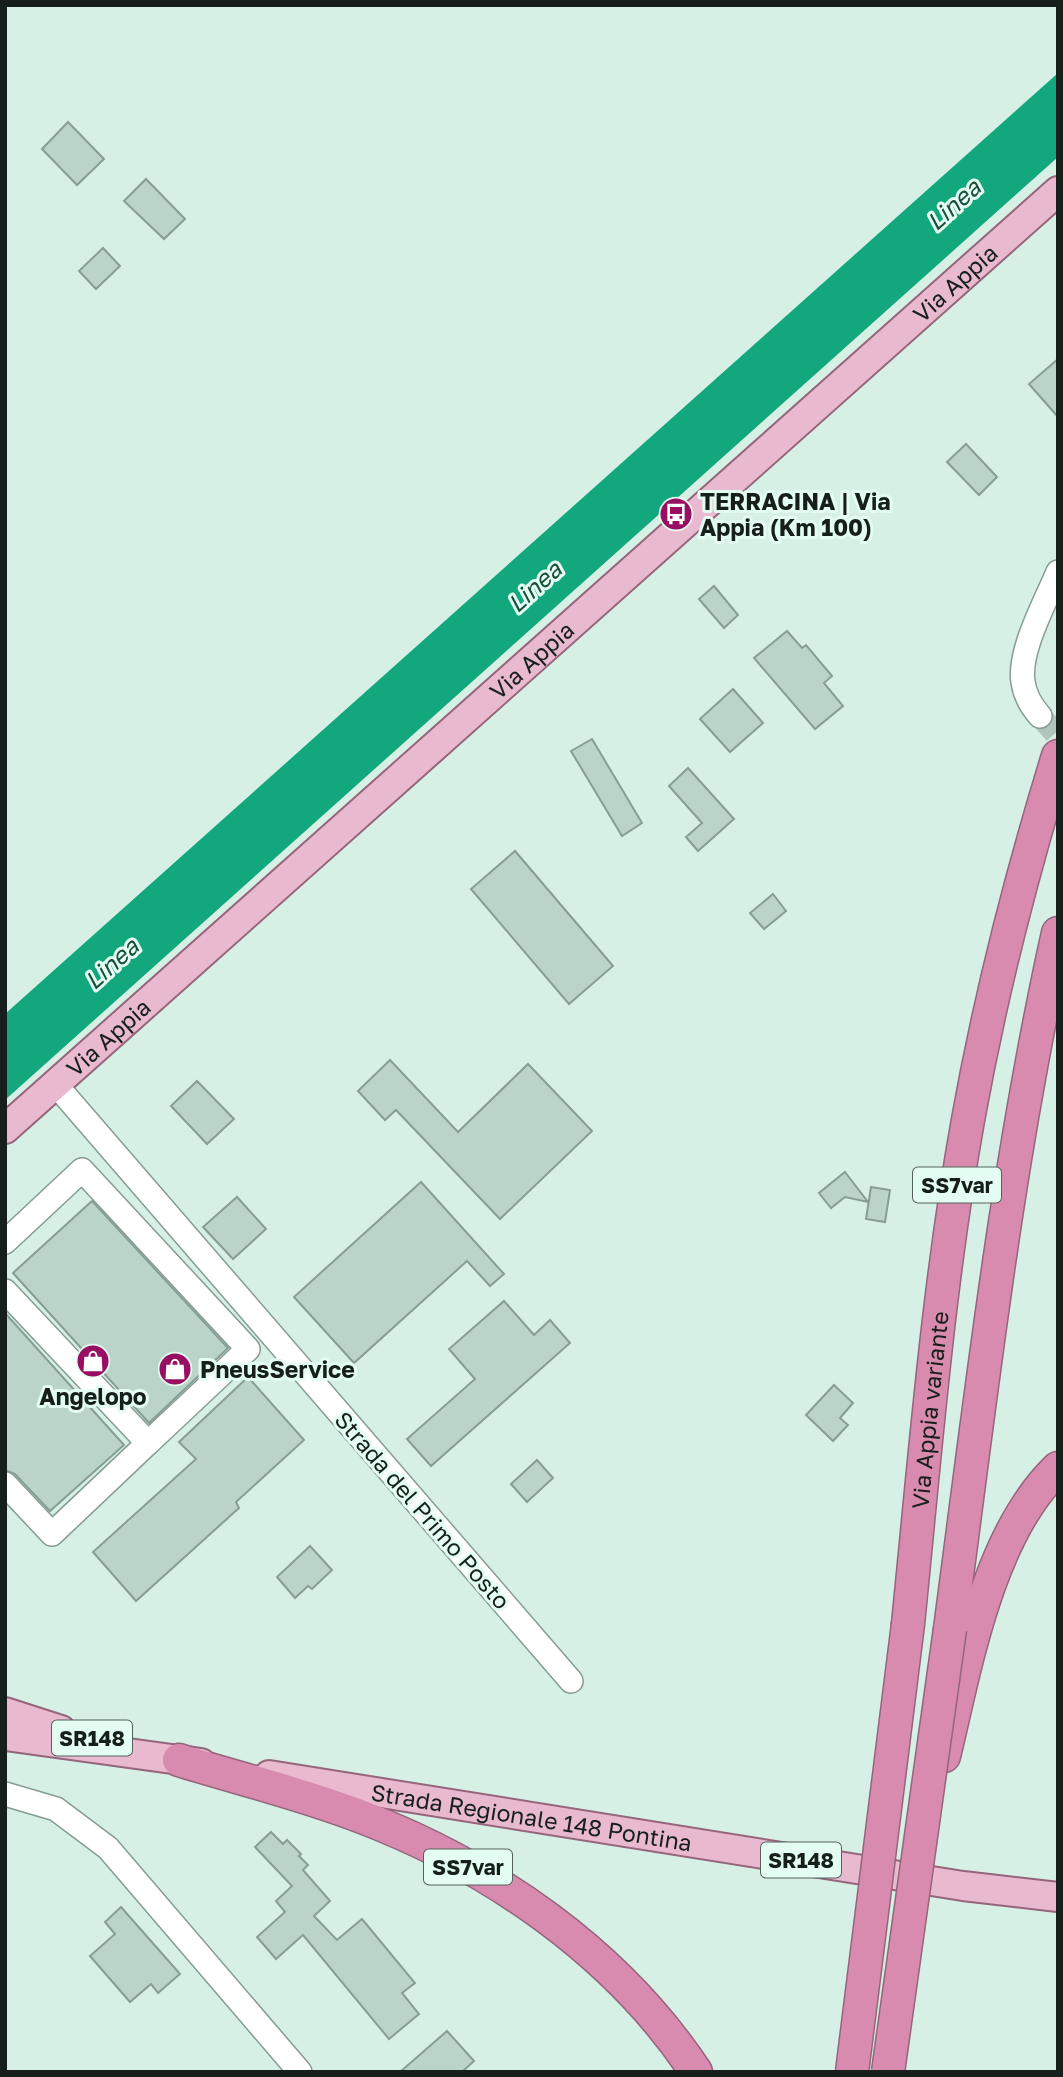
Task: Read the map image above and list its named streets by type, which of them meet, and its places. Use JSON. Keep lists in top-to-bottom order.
{
  "streets": {
    "highway": ["SS7var", "Via Appia variante"],
    "main road": ["Via Appia", "SR148", "Strada Regionale 148 Pontina"],
    "street": ["Strada del Primo Posto"]
  },
  "crossings": [
    ["Via Appia", "Strada del Primo Posto"],
    ["SS7var", "SR148"],
    ["SS7var", "Strada Regionale 148 Pontina"],
    ["SR148", "Strada Regionale 148 Pontina"]
  ],
  "water": ["Linea"],
  "places": {
    "bus stop": ["TERRACINA | Via Appia (Km 100)"],
    "shop": ["Angelopo", "PneusService"]
  }
}
